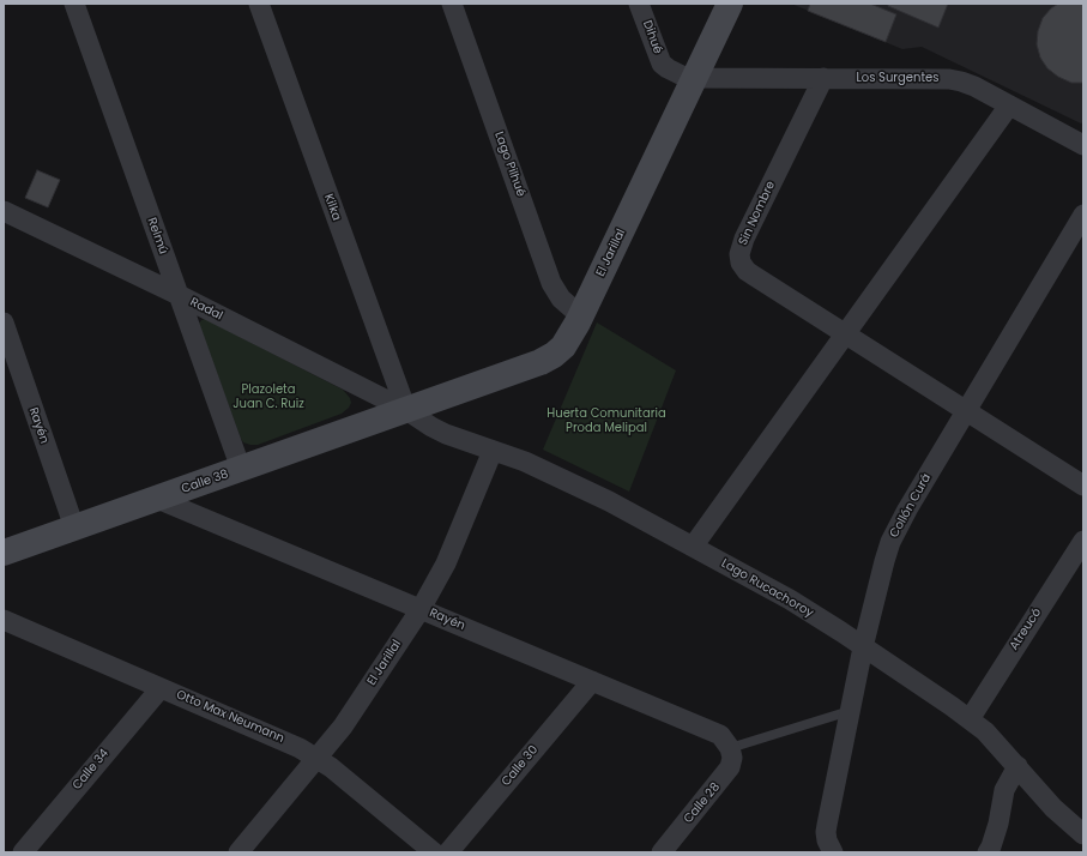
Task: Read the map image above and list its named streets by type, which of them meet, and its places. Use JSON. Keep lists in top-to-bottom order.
{
  "streets": {
    "street": [
      "Dihué",
      "Los Surgentes",
      "Lago Pilhué",
      "Kilka",
      "Sin Nombre",
      "Relmú",
      "El Jarillal",
      "Radal",
      "Rayén",
      "Calle 38",
      "Collón Curá",
      "Lago Rucachoroy",
      "Atreucó",
      "Otto Max Neumann",
      "Calle 30",
      "Calle 34",
      "Calle 28"
    ]
  },
  "crossings": [
    ["Dihué", "Los Surgentes"],
    ["Dihué", "El Jarillal"],
    ["Los Surgentes", "Sin Nombre"],
    ["Los Surgentes", "El Jarillal"],
    ["Lago Pilhué", "El Jarillal"],
    ["Kilka", "El Jarillal"],
    ["Kilka", "Radal"],
    ["Kilka", "Calle 38"],
    ["Kilka", "Lago Rucachoroy"],
    ["Sin Nombre", "Collón Curá"],
    ["Relmú", "Radal"],
    ["Relmú", "Calle 38"],
    ["El Jarillal", "Radal"],
    ["El Jarillal", "Rayén"],
    ["El Jarillal", "Calle 38"],
    ["El Jarillal", "Lago Rucachoroy"],
    ["El Jarillal", "Otto Max Neumann"],
    ["Radal", "Calle 38"],
    ["Radal", "Lago Rucachoroy"],
    ["Rayén", "Calle 38"],
    ["Rayén", "Calle 30"],
    ["Rayén", "Calle 28"],
    ["Calle 38", "Lago Rucachoroy"],
    ["Collón Curá", "Lago Rucachoroy"],
    ["Lago Rucachoroy", "Atreucó"],
    ["Otto Max Neumann", "Calle 34"]
  ],
  "parks": ["Plazoleta Juan C. Ruiz", "Huerta Comunitaria Proda Melipal"]
}
